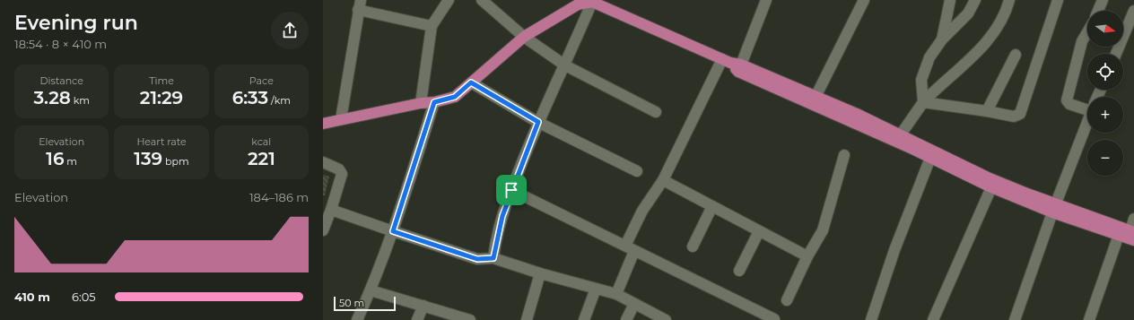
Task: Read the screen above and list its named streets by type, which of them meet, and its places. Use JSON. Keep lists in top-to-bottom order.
{
  "scale_bar": "50 m",
  "north": "right",
  "page": {
    "heading": ["Evening run", "18:54 · 8 × 410 m"],
    "map_buttons": ["+", "−"],
    "stats": [
      ["Distance", "3.28 km"],
      ["Time", "21:29"],
      ["Pace", "6:33 /km"],
      ["Elevation", "16 m"],
      ["Heart rate", "139 bpm"],
      ["kcal", "221"]
    ],
    "chart": ["Elevation", "184–186 m"],
    "list": [
      {
        "name": "410 m",
        "note": "6:05"
      }
    ],
    "scale": "50 m"
  }
}
